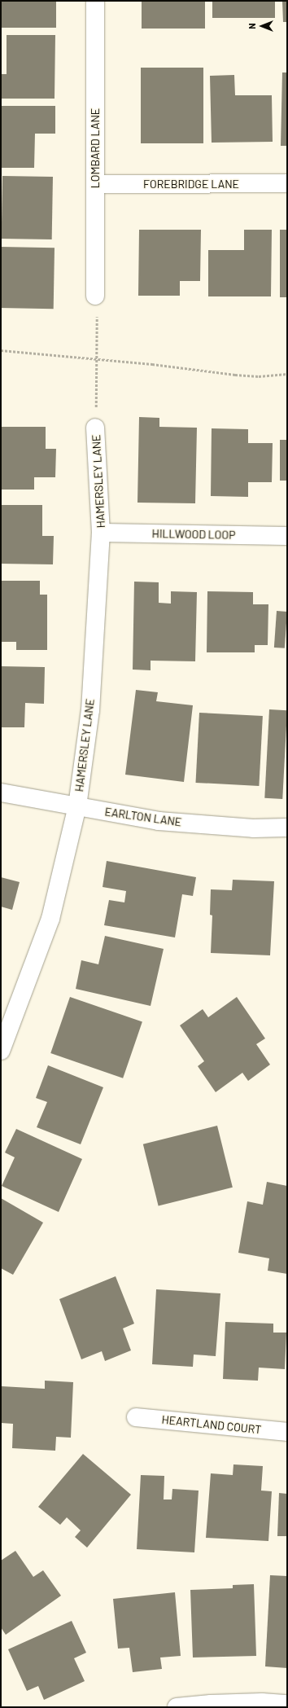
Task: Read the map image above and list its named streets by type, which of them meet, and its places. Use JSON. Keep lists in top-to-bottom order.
{
  "streets": {
    "street": [
      "LOMBARD LANE",
      "FOREBRIDGE LANE",
      "HAMERSLEY LANE",
      "HILLWOOD LOOP",
      "EARLTON LANE",
      "HEARTLAND COURT"
    ]
  },
  "crossings": [
    ["LOMBARD LANE", "FOREBRIDGE LANE"],
    ["HAMERSLEY LANE", "HILLWOOD LOOP"],
    ["HAMERSLEY LANE", "EARLTON LANE"]
  ],
  "north": "left"
}
